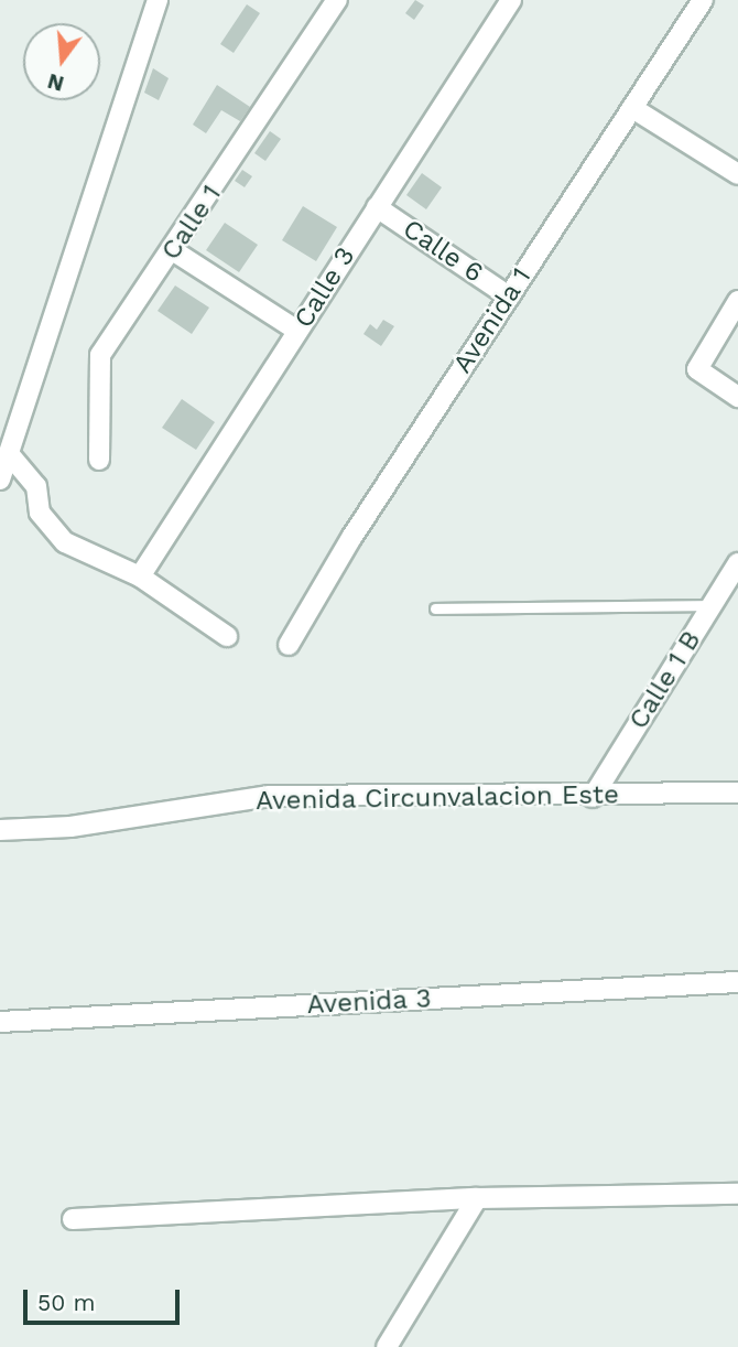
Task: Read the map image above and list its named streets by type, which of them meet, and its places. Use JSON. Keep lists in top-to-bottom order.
{
  "streets": {
    "street": [
      "Calle 1",
      "Calle 6",
      "Calle 3",
      "Avenida 1",
      "Calle 1 B",
      "Avenida Circunvalacion Este",
      "Avenida 3"
    ]
  },
  "crossings": [
    ["Calle 6", "Calle 3"],
    ["Calle 6", "Avenida 1"],
    ["Calle 1 B", "Avenida Circunvalacion Este"]
  ],
  "scale_bar": "50 m",
  "north": "bottom"
}
